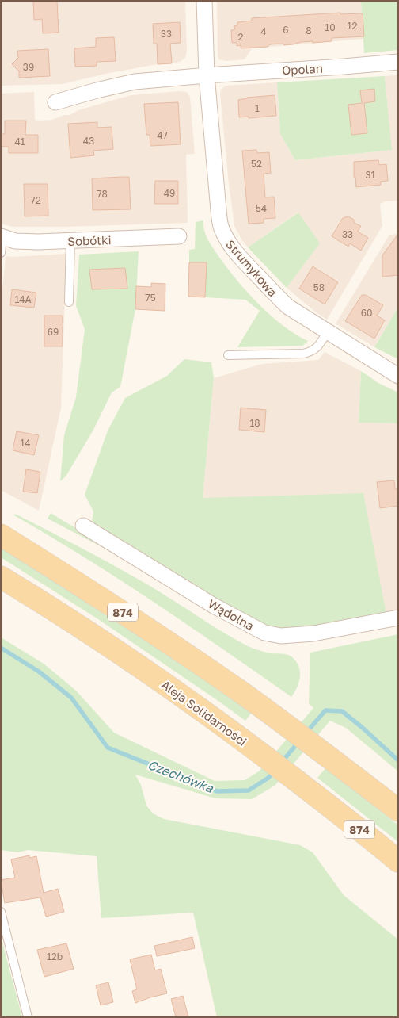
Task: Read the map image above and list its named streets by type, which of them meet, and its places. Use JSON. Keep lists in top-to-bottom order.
{
  "streets": {
    "main road": ["874", "Aleja Solidarności"],
    "street": [
      "Opolan",
      "Sobótki",
      "Strumykowa",
      "Wądolna"
    ]
  },
  "crossings": [
    ["Opolan", "Strumykowa"]
  ],
  "water": ["Czechówka"],
  "house_numbers": [
    "12",
    "10",
    "6",
    "8",
    "4",
    "33",
    "2",
    "39",
    "1",
    "47",
    "43",
    "41",
    "52",
    "31",
    "49",
    "78",
    "72",
    "54",
    "33",
    "58",
    "75",
    "14A",
    "60",
    "69",
    "18",
    "14",
    "12b"
  ]
}
